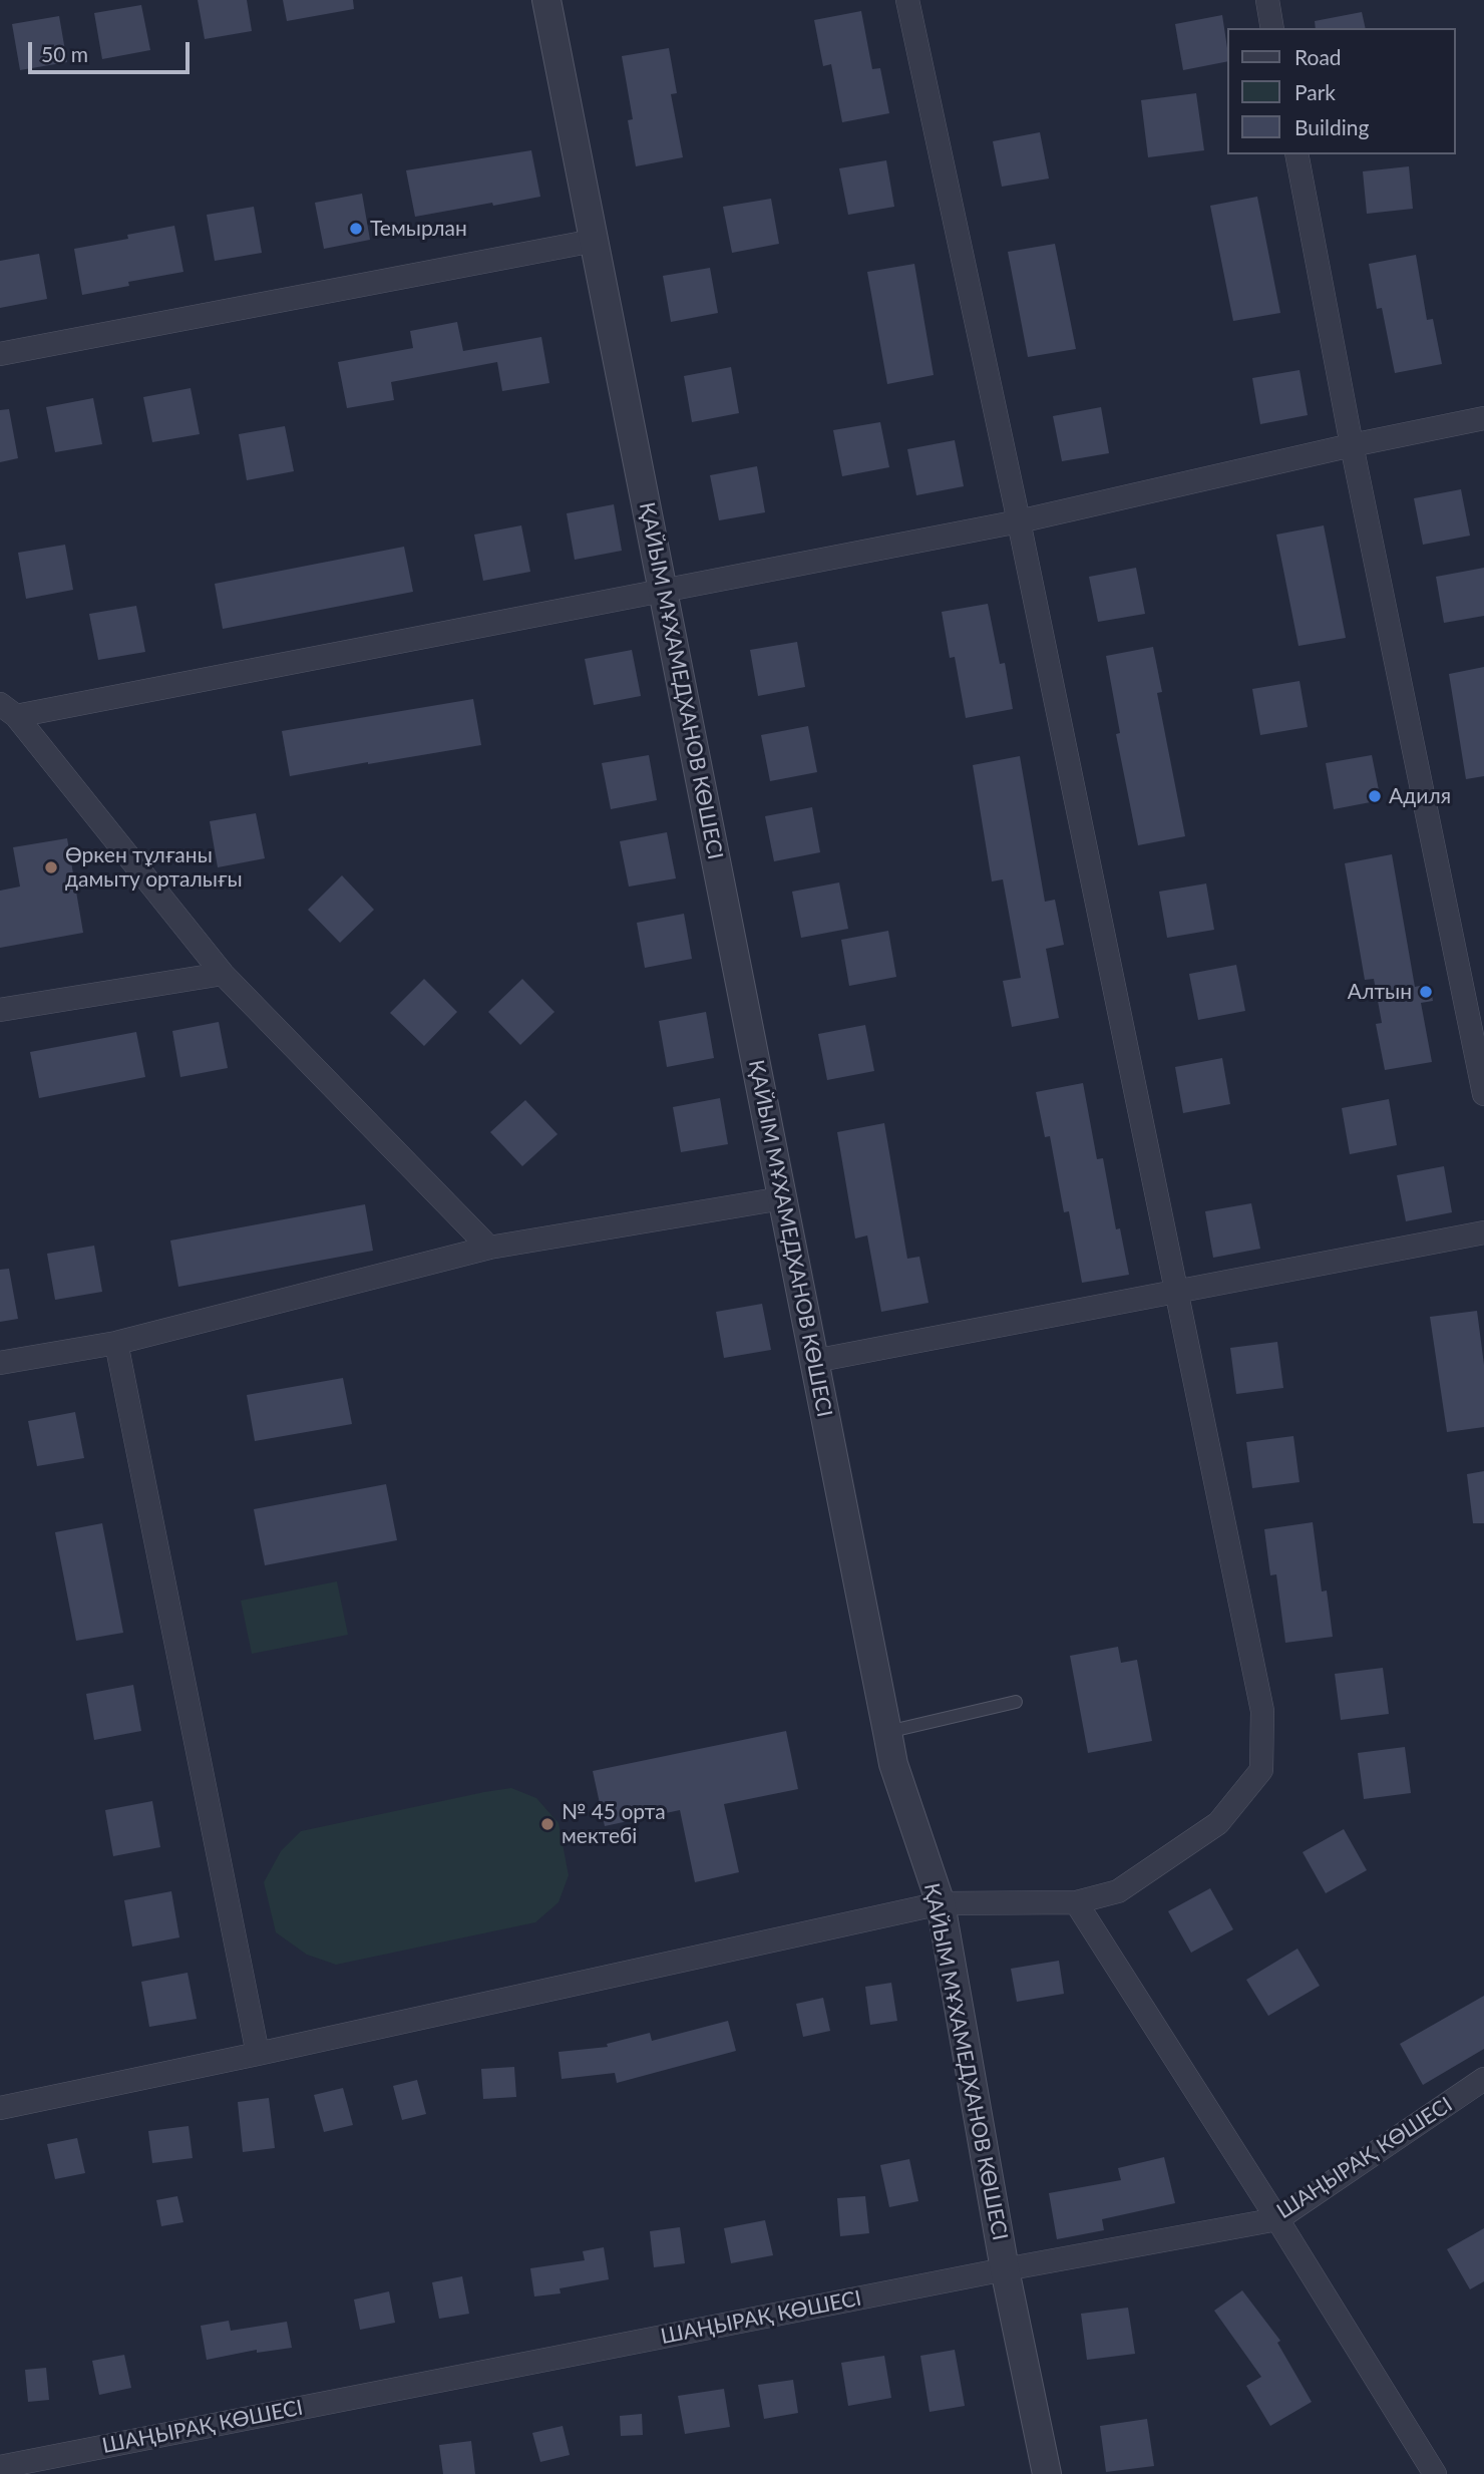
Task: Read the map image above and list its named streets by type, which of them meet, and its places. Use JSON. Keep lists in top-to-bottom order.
{
  "streets": {
    "street": ["ҚАЙЫМ МҰХАМЕДХАНОВ КӨШЕСІ", "ШАҢЫРАҚ КӨШЕСІ"]
  },
  "crossings": [
    ["ҚАЙЫМ МҰХАМЕДХАНОВ КӨШЕСІ", "ШАҢЫРАҚ КӨШЕСІ"]
  ],
  "places": [
    "Темырлан",
    "Адиля",
    "Өркен тұлғаны дамыту орталығы",
    "Алтын",
    "№ 45 орта мектебі"
  ],
  "legend": ["Road", "Park", "Building"],
  "scale_bar": "50 m"
}
